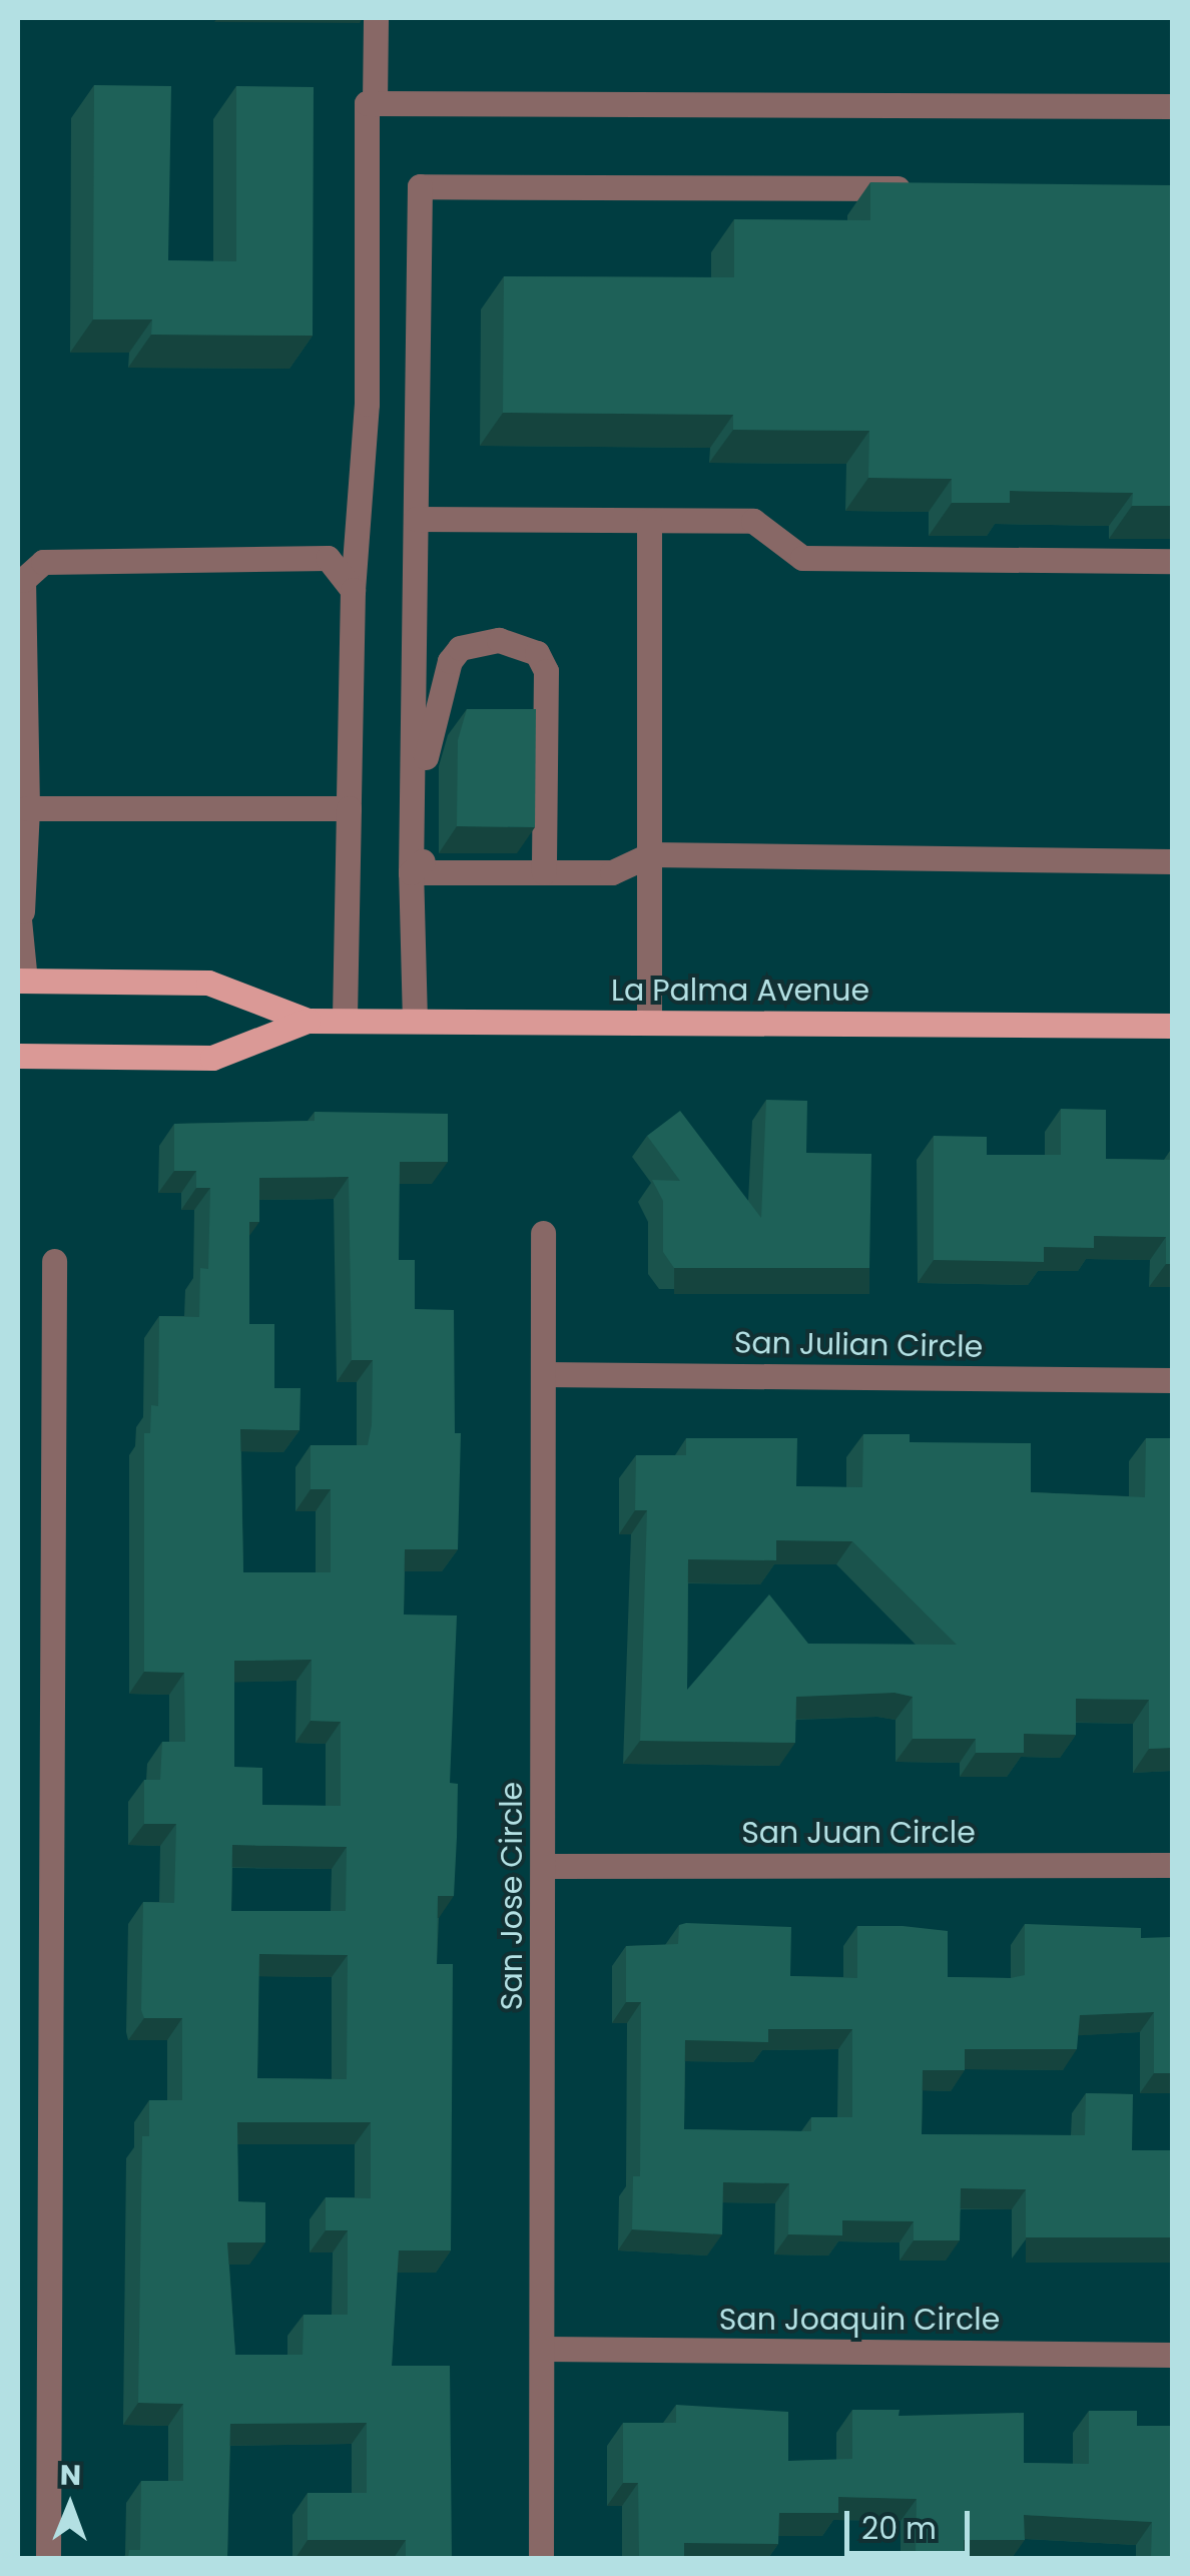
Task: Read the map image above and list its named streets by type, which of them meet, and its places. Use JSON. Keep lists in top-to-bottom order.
{
  "streets": {
    "main road": ["La Palma Avenue"],
    "street": [
      "San Julian Circle",
      "San Juan Circle",
      "San Jose Circle",
      "San Joaquin Circle"
    ]
  },
  "crossings": [
    ["San Julian Circle", "San Jose Circle"],
    ["San Juan Circle", "San Jose Circle"],
    ["San Jose Circle", "San Joaquin Circle"]
  ],
  "scale_bar": "20 m",
  "north": "top"
}
